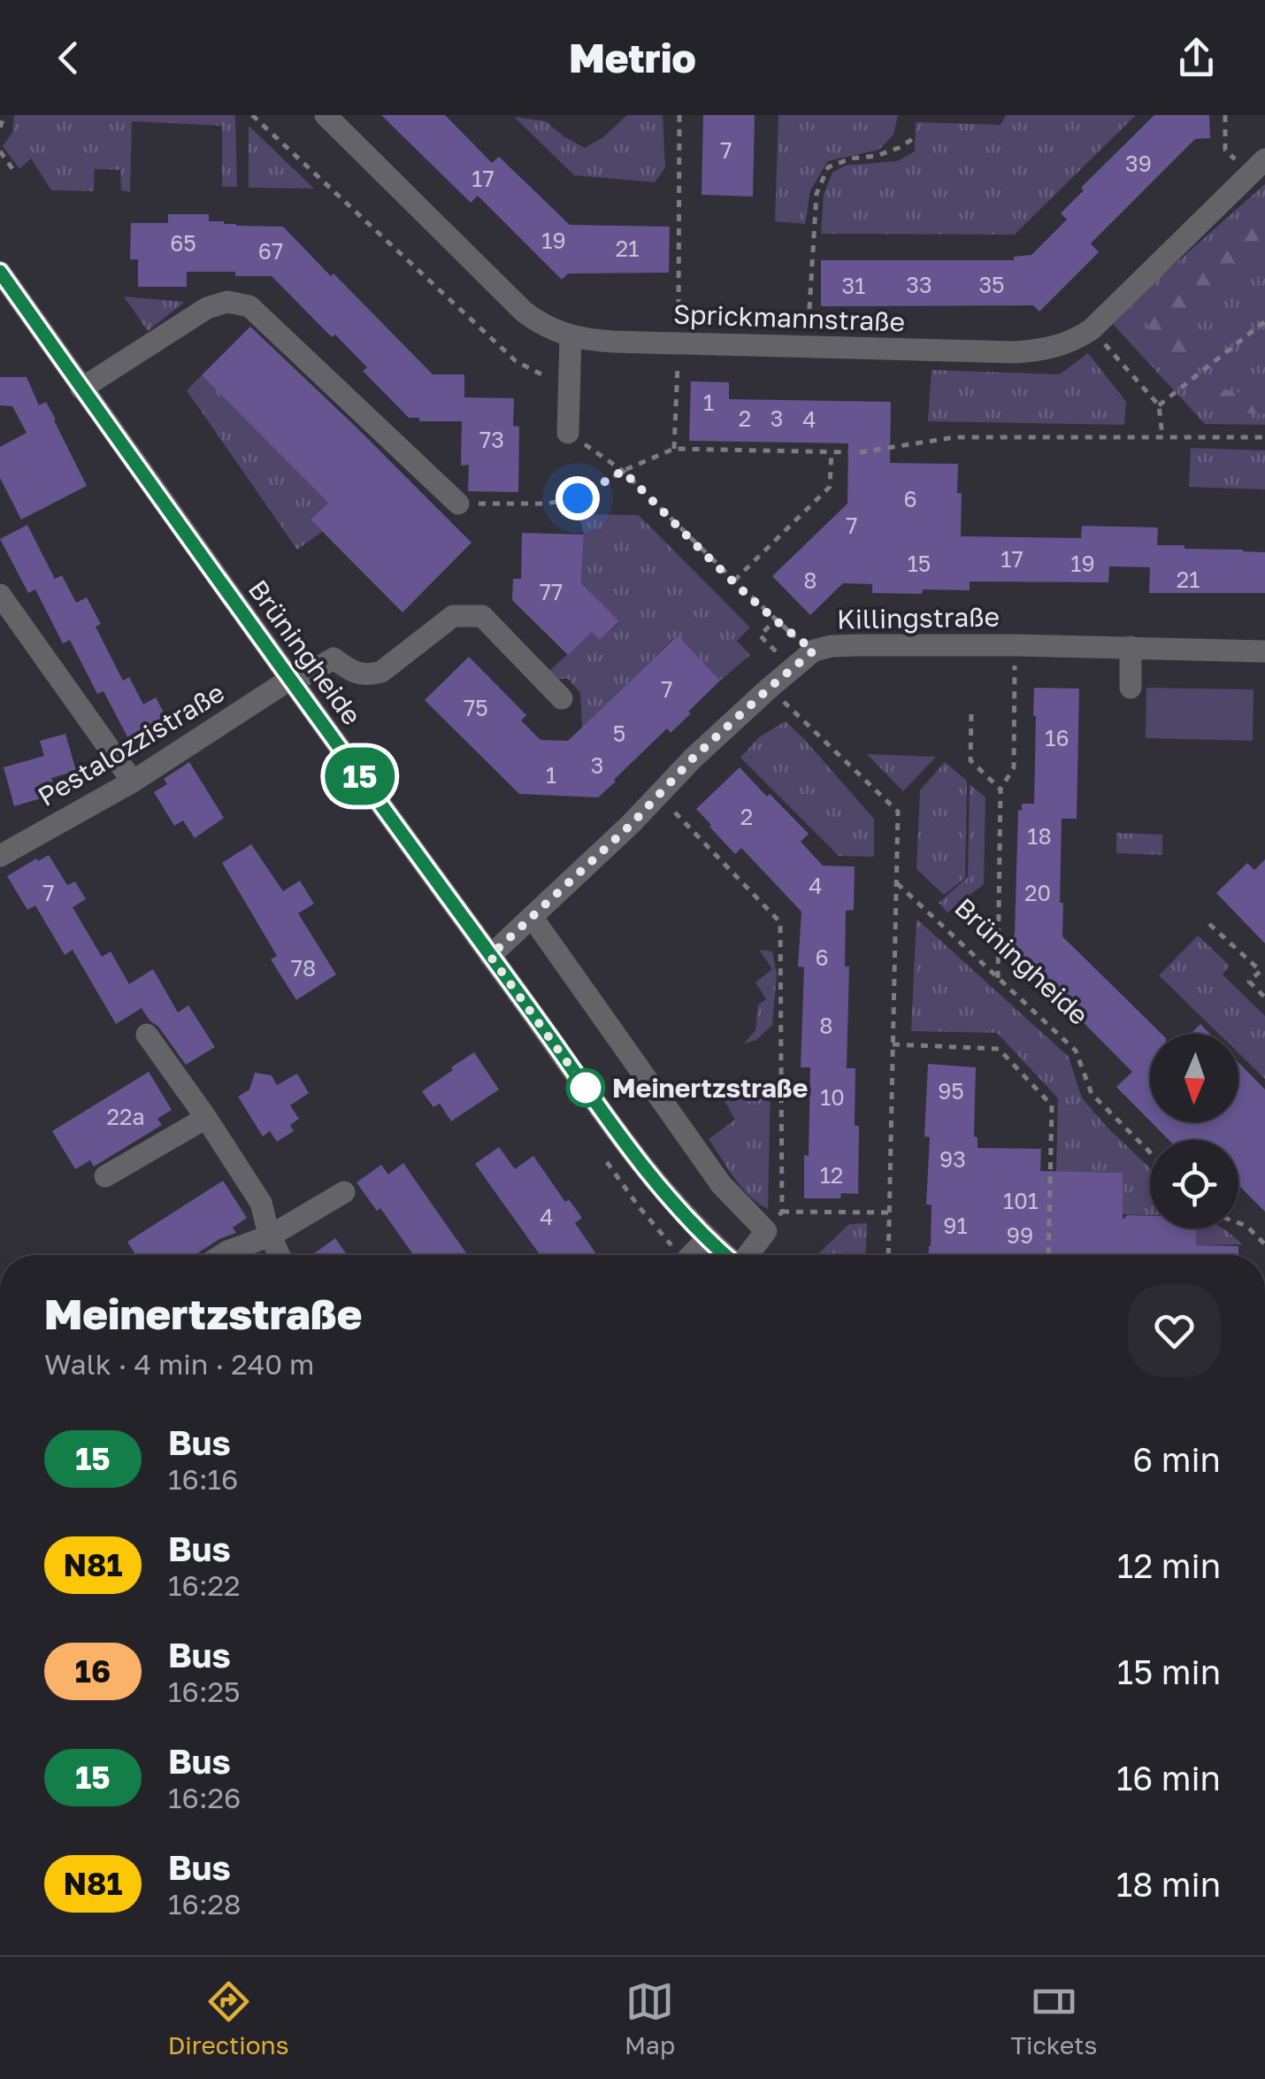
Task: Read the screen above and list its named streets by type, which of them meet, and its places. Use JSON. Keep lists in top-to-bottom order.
{
  "streets": {
    "street": [
      "Sprickmannstraße",
      "Killingstraße",
      "Brüningheide",
      "Pestalozzistraße"
    ]
  },
  "crossings": [
    ["Killingstraße", "Brüningheide"],
    ["Brüningheide", "Pestalozzistraße"]
  ],
  "places": ["Meinertzstraße"],
  "lines": ["bus line 15"],
  "house_numbers": [
    "7",
    "39",
    "17",
    "19",
    "65",
    "21",
    "67",
    "33",
    "35",
    "31",
    "1",
    "2",
    "3",
    "4",
    "73",
    "6",
    "7",
    "17",
    "15",
    "19",
    "21",
    "8",
    "77",
    "7",
    "75",
    "5",
    "16",
    "3",
    "1",
    "2",
    "18",
    "4",
    "7",
    "20",
    "6",
    "78",
    "8",
    "95",
    "10",
    "22a",
    "93",
    "12",
    "101",
    "4",
    "91",
    "99"
  ],
  "north": "bottom",
  "page": {
    "header": "Metrio",
    "on_map": "15",
    "heading": ["Meinertzstraße", "Walk · 4 min · 240 m"],
    "list": [
      {
        "mark": "15",
        "name": "Bus",
        "note": "16:16",
        "value": "6 min"
      },
      {
        "mark": "N81",
        "name": "Bus",
        "note": "16:22",
        "value": "12 min"
      },
      {
        "mark": "16",
        "name": "Bus",
        "note": "16:25",
        "value": "15 min"
      },
      {
        "mark": "15",
        "name": "Bus",
        "note": "16:26",
        "value": "16 min"
      },
      {
        "mark": "N81",
        "name": "Bus",
        "note": "16:28",
        "value": "18 min"
      }
    ],
    "tabs": ["Directions", "Map", "Tickets"]
  }
}
